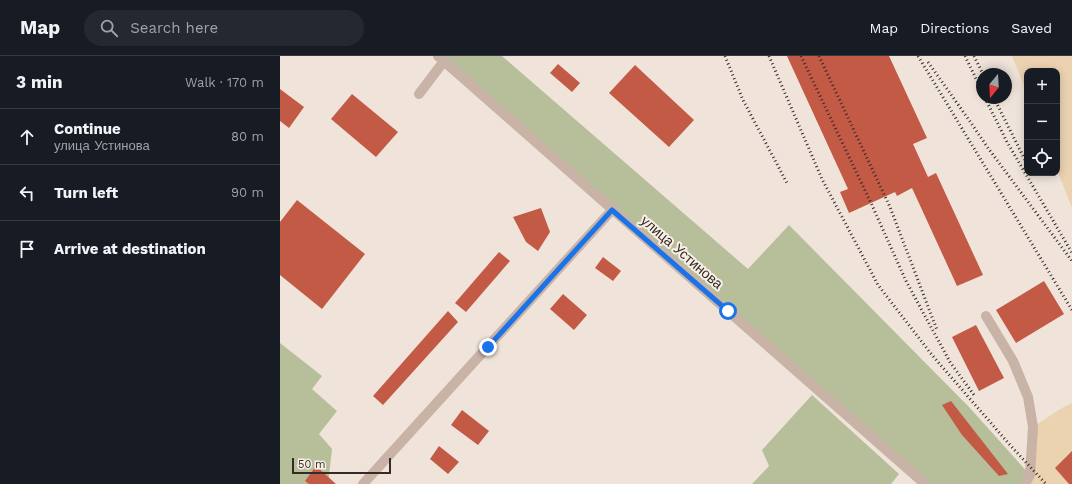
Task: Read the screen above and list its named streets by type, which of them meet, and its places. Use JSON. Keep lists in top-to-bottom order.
{
  "streets": {
    "street": ["улица Устинова"]
  },
  "scale_bar": "50 m",
  "north": "bottom",
  "page": {
    "header": "Map",
    "search": "Search here",
    "nav": ["Map", "Directions", "Saved"],
    "heading": ["3 min", "Walk · 170 m"],
    "map_buttons": ["+", "−"],
    "list": [
      ["Continue", "улица Устинова", "80 m"],
      ["Turn left", "90 m"],
      "Arrive at destination"
    ],
    "scale": "50 m"
  }
}
